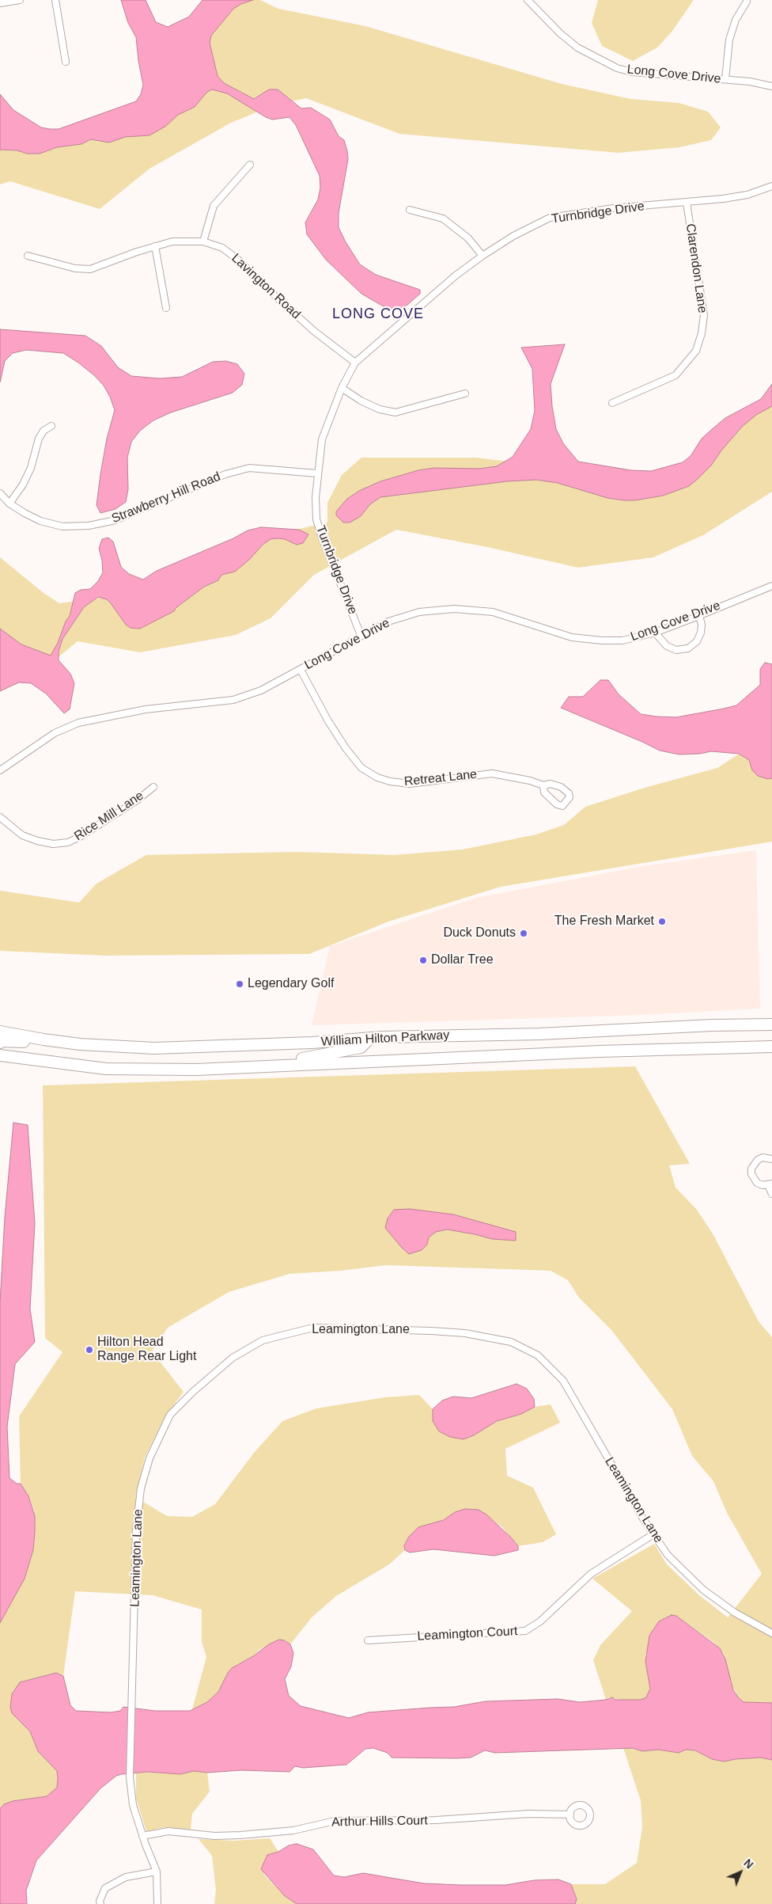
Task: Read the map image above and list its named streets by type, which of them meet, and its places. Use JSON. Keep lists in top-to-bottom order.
{
  "streets": {
    "highway": ["William Hilton Parkway"],
    "street": [
      "Long Cove Drive",
      "Turnbridge Drive",
      "Clarendon Lane",
      "Lavington Road",
      "Strawberry Hill Road",
      "Retreat Lane",
      "Rice Mill Lane",
      "Leamington Lane",
      "Leamington Court",
      "Arthur Hills Court"
    ]
  },
  "crossings": [
    ["Long Cove Drive", "Turnbridge Drive"],
    ["Long Cove Drive", "Retreat Lane"],
    ["Turnbridge Drive", "Clarendon Lane"],
    ["Turnbridge Drive", "Lavington Road"],
    ["Turnbridge Drive", "Strawberry Hill Road"],
    ["Leamington Lane", "Leamington Court"],
    ["Leamington Lane", "Arthur Hills Court"]
  ],
  "districts": ["LONG COVE"],
  "places": [
    "The Fresh Market",
    "Duck Donuts",
    "Dollar Tree",
    "Legendary Golf",
    "Hilton Head Range Rear Light"
  ],
  "north": "top right"
}
